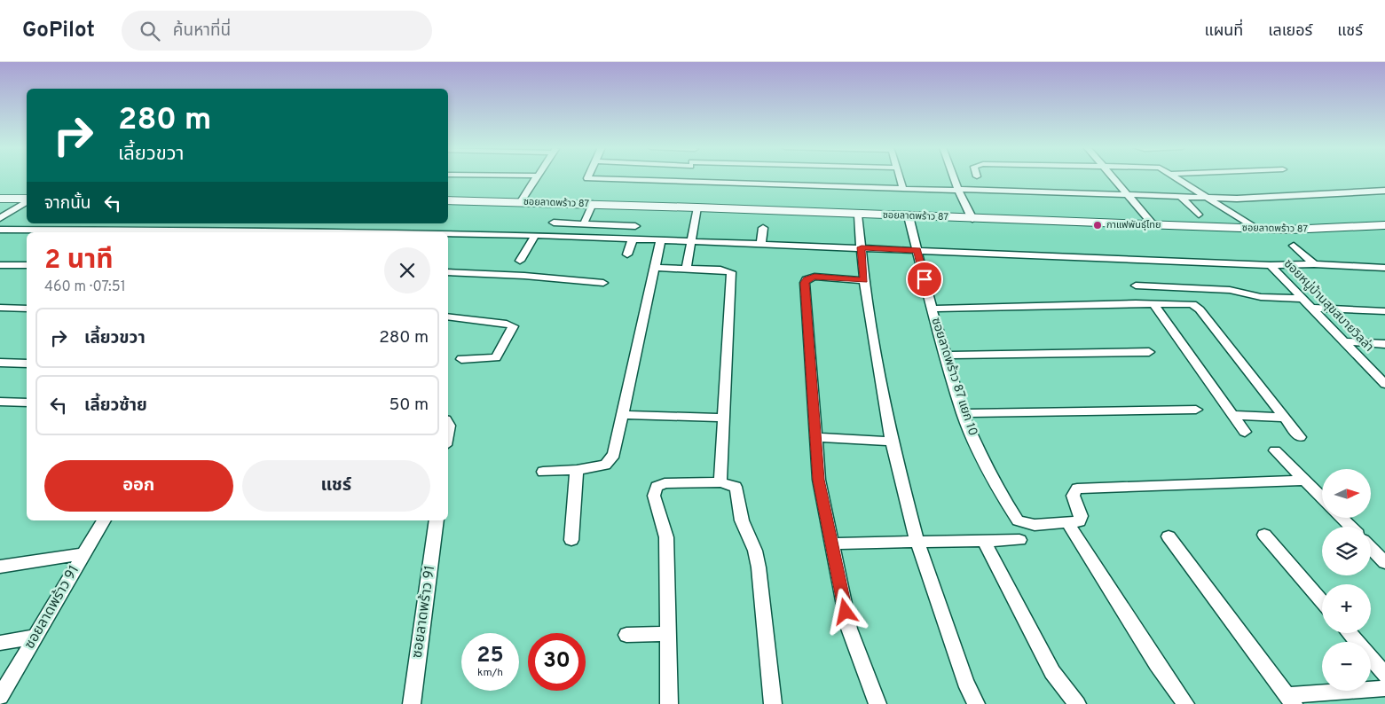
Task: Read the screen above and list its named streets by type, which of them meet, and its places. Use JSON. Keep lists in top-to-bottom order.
{
  "streets": {
    "street": [
      "ซอยลาดพร้าว 87",
      "ซอยหมู่บ้านสุขสบายวิลล่า",
      "ซอยลาดพร้าว 87 แยก 10",
      "ซอยลาดพร้าว 91"
    ]
  },
  "crossings": [
    ["ซอยลาดพร้าว 87", "ซอยลาดพร้าว 87 แยก 10"]
  ],
  "places": ["กาแฟพันธ์ุไทย"],
  "north": "right",
  "page": {
    "header": "GoPilot",
    "search": "ค้นหาที่นี่",
    "nav": ["แผนที่", "เลเยอร์", "แชร์"],
    "turn": ["280 m", "เลี้ยวขวา"],
    "then": "จากนั้น",
    "heading": ["2 นาที", "460 m · 07:51"],
    "list": [
      {
        "name": "เลี้ยวขวา",
        "value": "280 m"
      },
      {
        "name": "เลี้ยวซ้าย",
        "value": "50 m"
      }
    ],
    "buttons": ["ออก", "แชร์"],
    "map_buttons": ["+", "−"],
    "speed": "25 km/h",
    "limit": "30"
  }
}
